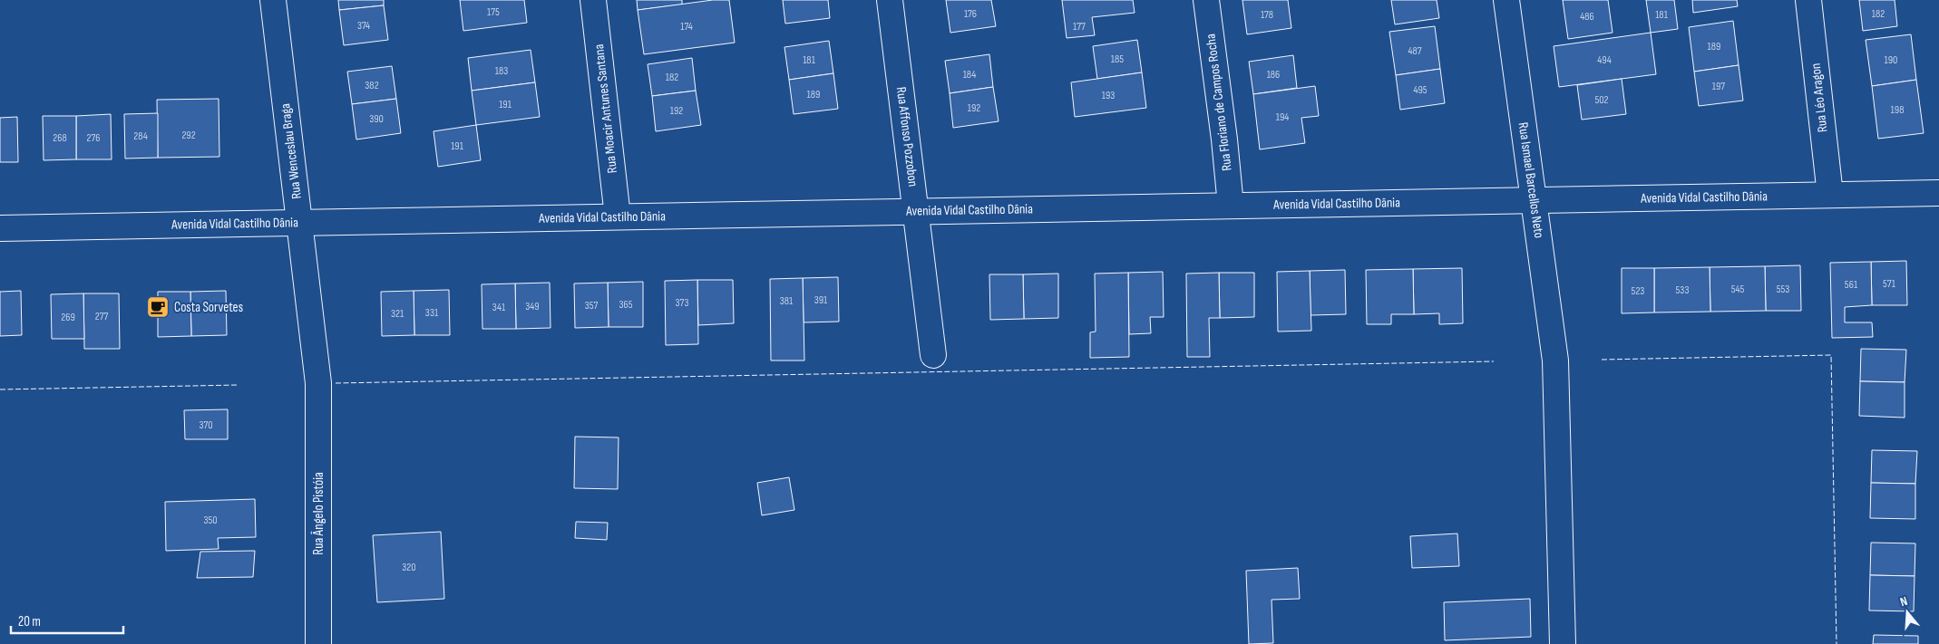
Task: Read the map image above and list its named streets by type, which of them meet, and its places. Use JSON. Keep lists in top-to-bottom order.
{
  "streets": {
    "street": [
      "Rua Léo Aragon",
      "Rua Floriano de Campos Rocha",
      "Rua Moacir Antunes Santana",
      "Rua Affonso Pozzobon",
      "Rua Wenceslau Braga",
      "Rua Ismael Barcellos Neto",
      "Avenida Vidal Castilho Dânia",
      "Rua Ângelo Pistóia"
    ]
  },
  "crossings": [
    ["Rua Léo Aragon", "Avenida Vidal Castilho Dânia"],
    ["Rua Floriano de Campos Rocha", "Avenida Vidal Castilho Dânia"],
    ["Rua Moacir Antunes Santana", "Avenida Vidal Castilho Dânia"],
    ["Rua Affonso Pozzobon", "Avenida Vidal Castilho Dânia"],
    ["Rua Wenceslau Braga", "Avenida Vidal Castilho Dânia"],
    ["Rua Wenceslau Braga", "Rua Ângelo Pistóia"],
    ["Rua Ismael Barcellos Neto", "Avenida Vidal Castilho Dânia"]
  ],
  "places": {
    "cafe": ["Costa Sorvetes"]
  },
  "house_numbers": [
    "175",
    "176",
    "182",
    "178",
    "181",
    "486",
    "374",
    "174",
    "177",
    "189",
    "487",
    "185",
    "181",
    "494",
    "190",
    "183",
    "184",
    "186",
    "182",
    "382",
    "197",
    "495",
    "189",
    "193",
    "502",
    "191",
    "192",
    "198",
    "192",
    "194",
    "390",
    "292",
    "284",
    "268",
    "276",
    "191",
    "571",
    "561",
    "545",
    "553",
    "533",
    "523",
    "391",
    "381",
    "373",
    "365",
    "357",
    "349",
    "341",
    "331",
    "321",
    "277",
    "269",
    "370",
    "350",
    "320"
  ],
  "scale_bar": "20 m",
  "north": "top"
}
